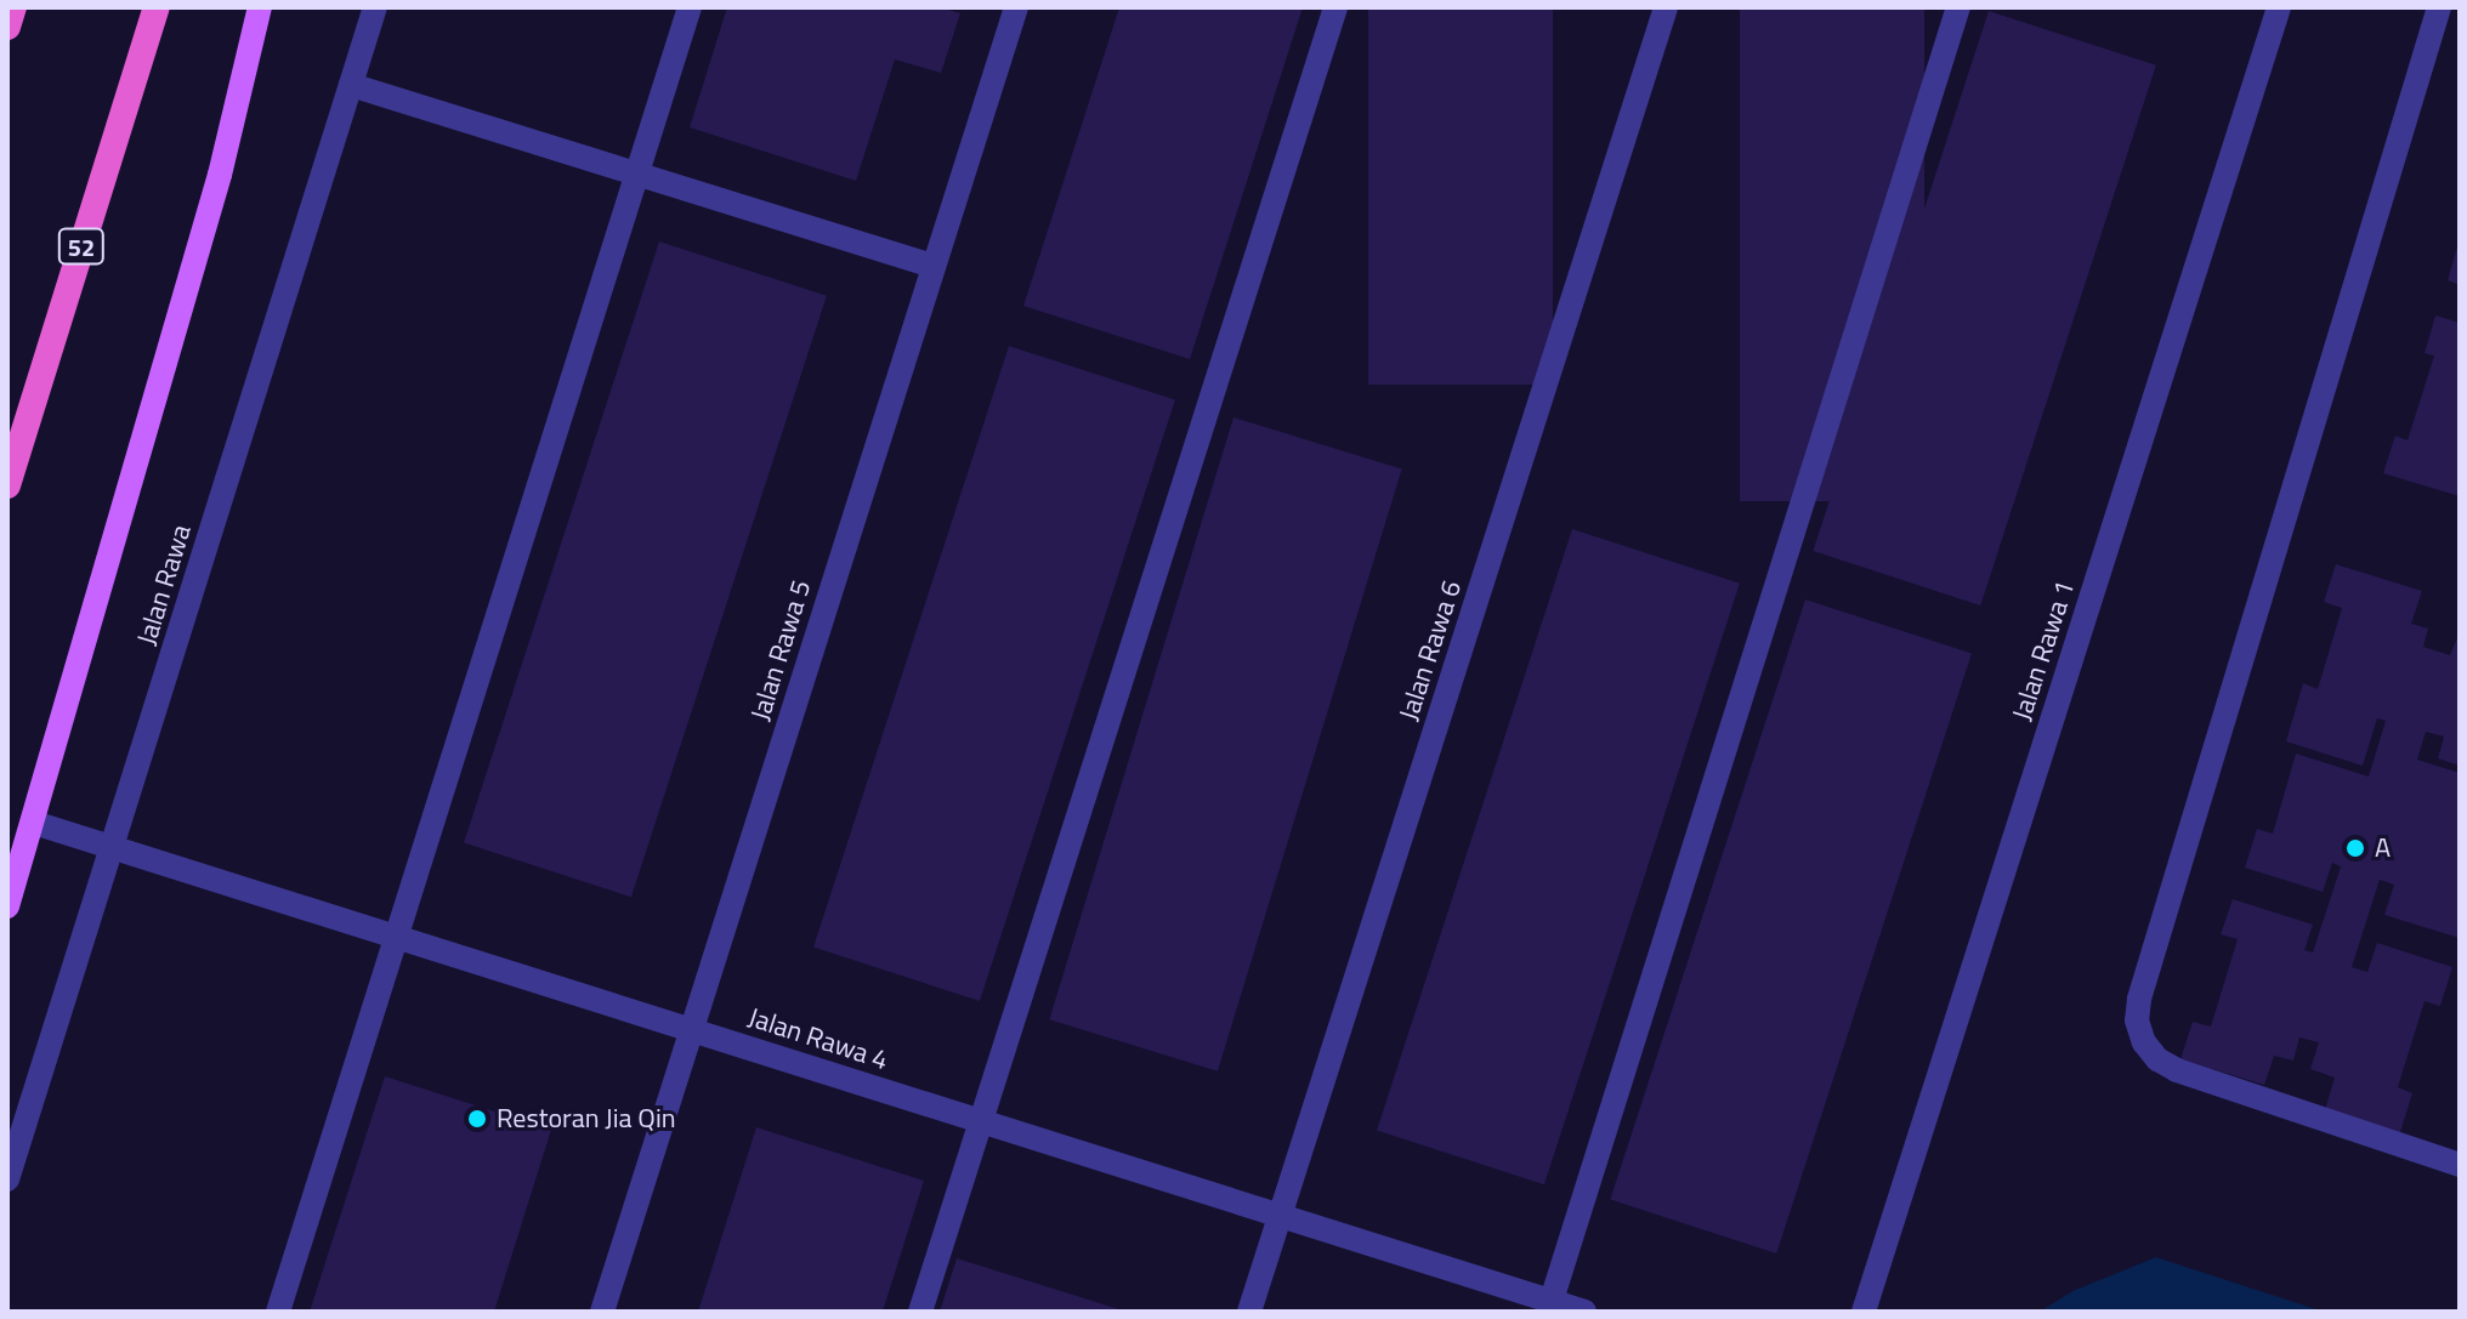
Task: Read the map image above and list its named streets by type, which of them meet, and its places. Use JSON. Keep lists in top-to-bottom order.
{
  "streets": {
    "highway": ["52"],
    "street": [
      "Jalan Rawa",
      "Jalan Rawa 5",
      "Jalan Rawa 6",
      "Jalan Rawa 1",
      "Jalan Rawa 4"
    ]
  },
  "crossings": [
    ["Jalan Rawa", "Jalan Rawa 4"],
    ["Jalan Rawa 5", "Jalan Rawa 4"],
    ["Jalan Rawa 6", "Jalan Rawa 4"]
  ],
  "places": ["A", "Restoran Jia Qin"]
}
